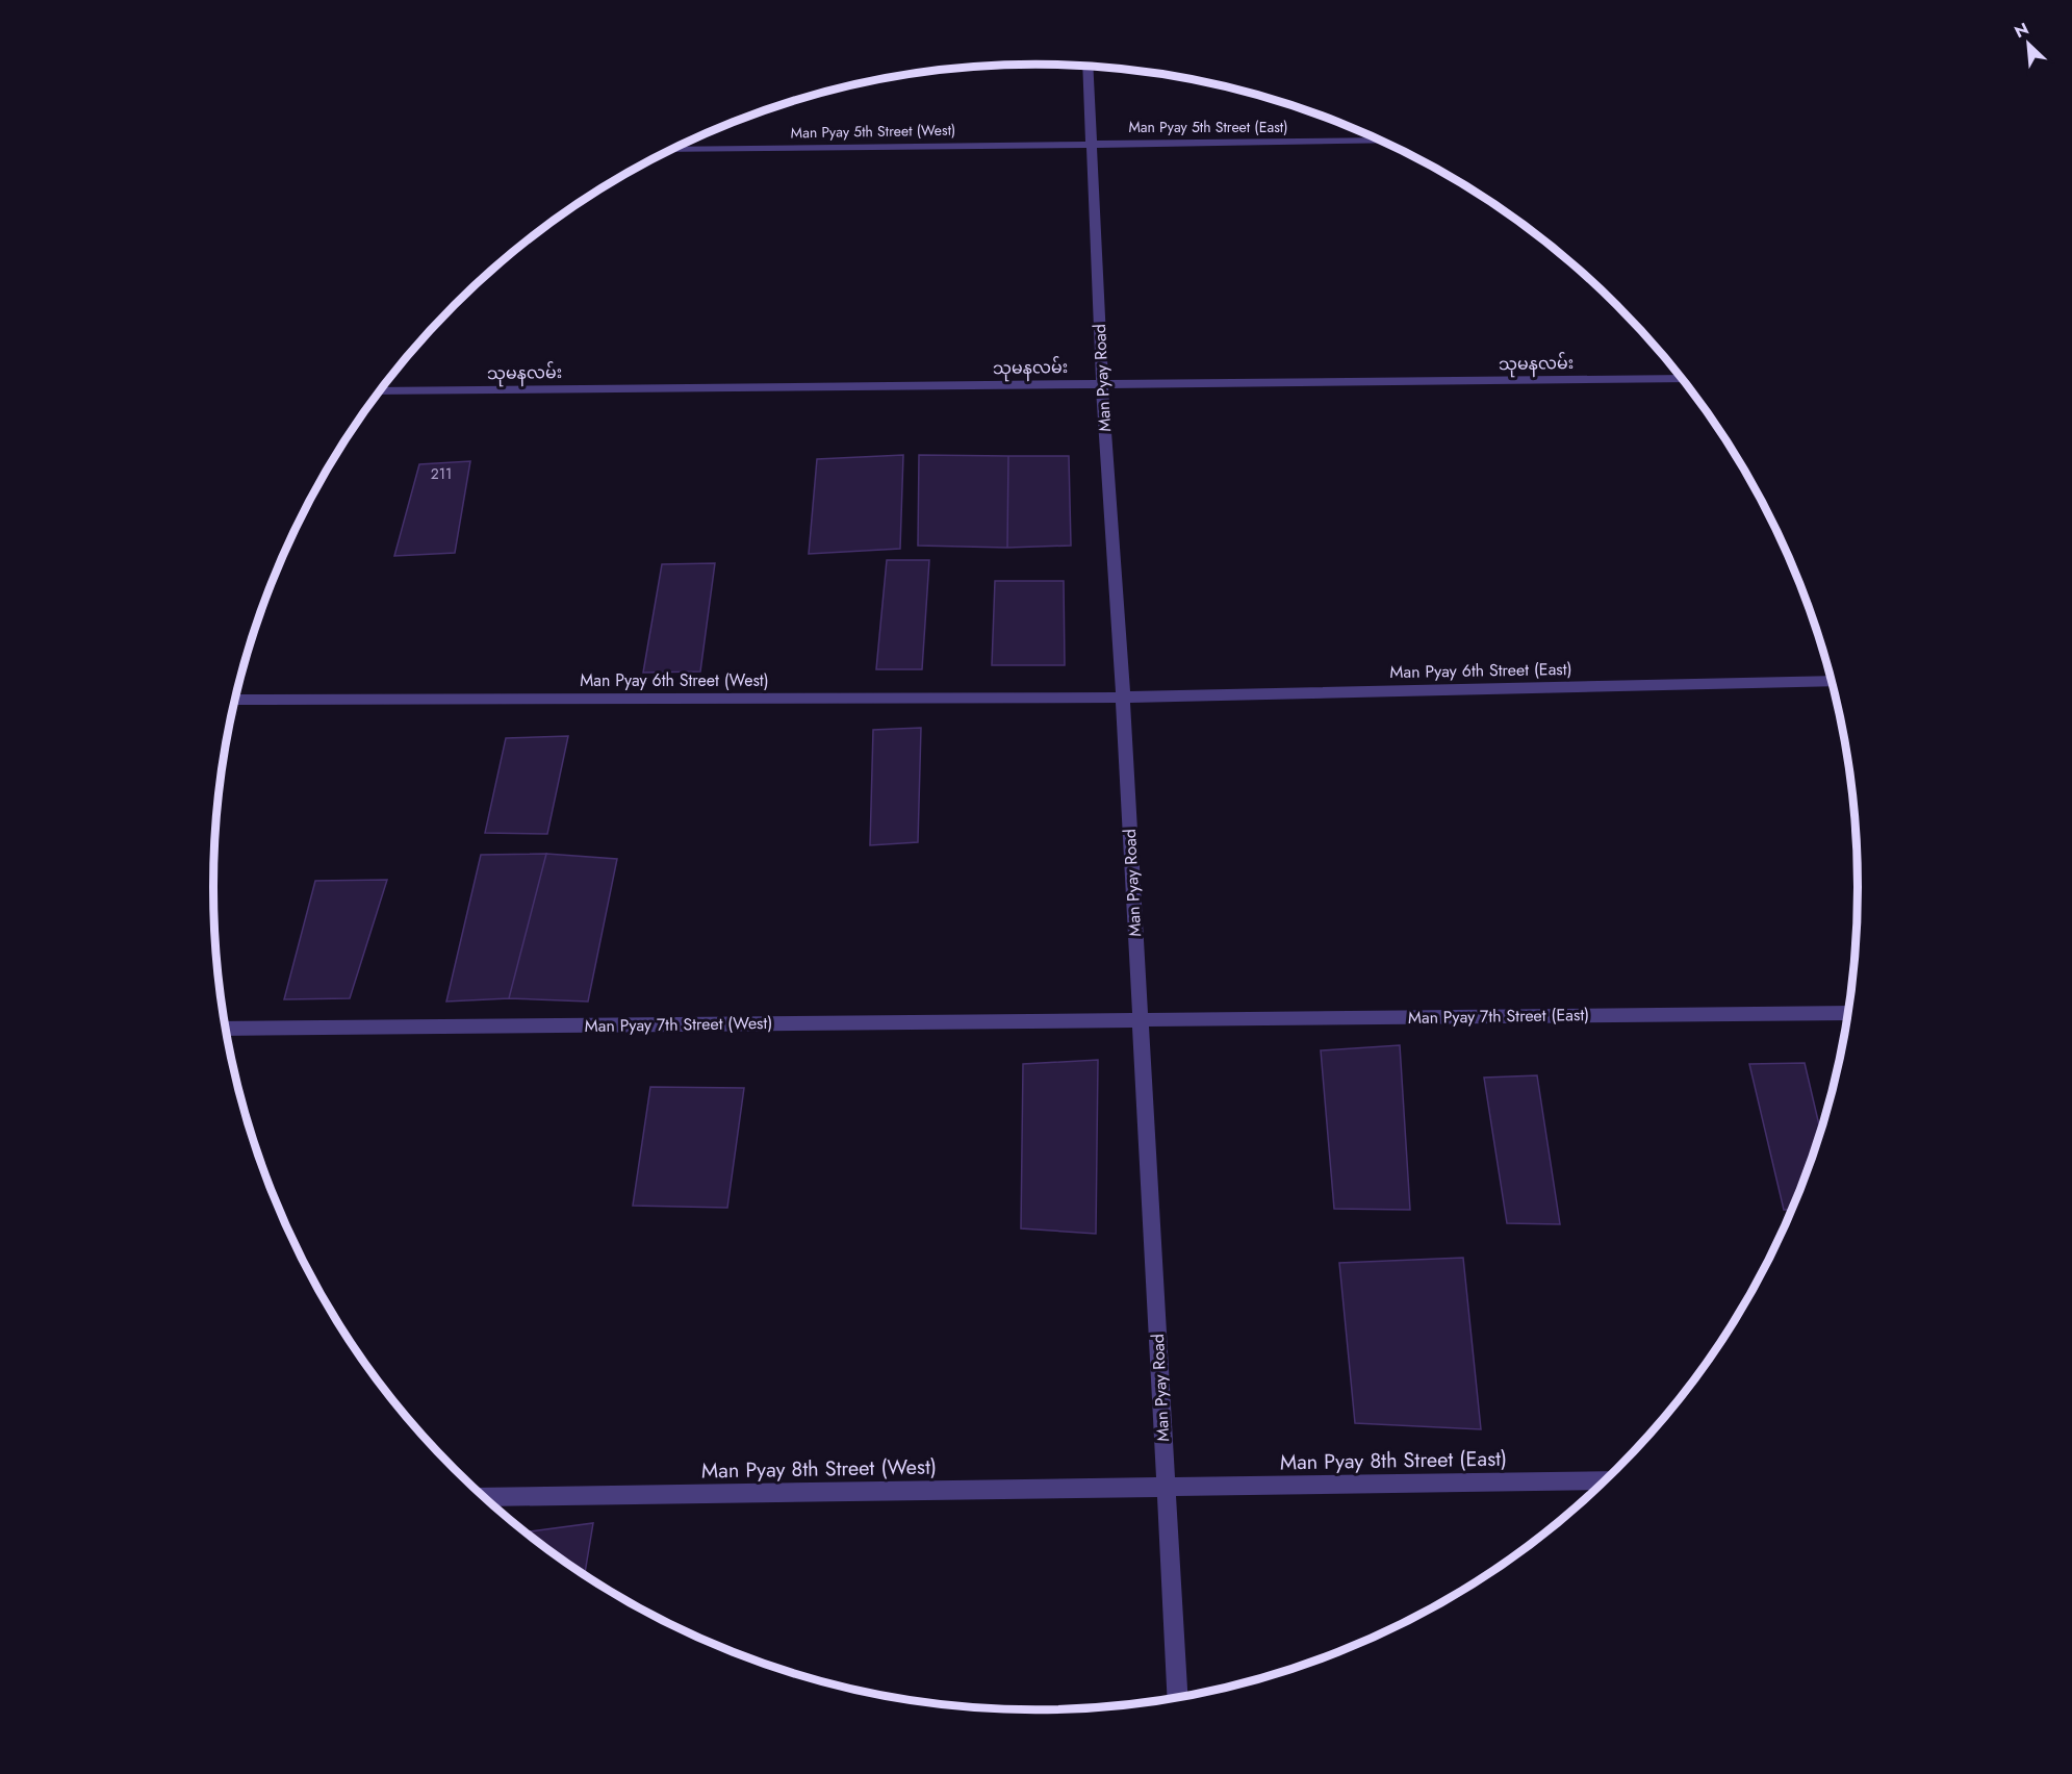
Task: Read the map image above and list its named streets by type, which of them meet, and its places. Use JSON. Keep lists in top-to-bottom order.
{
  "streets": {
    "street": [
      "Man Pyay 5th Street (East)",
      "Man Pyay 5th Street (West)",
      "သုမနလမ်း",
      "Man Pyay Road",
      "Man Pyay 6th Street (East)",
      "Man Pyay 6th Street (West)",
      "Man Pyay 7th Street (East)",
      "Man Pyay 7th Street (West)",
      "Man Pyay 8th Street (East)",
      "Man Pyay 8th Street (West)"
    ]
  },
  "crossings": [
    ["Man Pyay 5th Street (East)", "Man Pyay 5th Street (West)"],
    ["Man Pyay 5th Street (East)", "Man Pyay Road"],
    ["Man Pyay 5th Street (West)", "Man Pyay Road"],
    ["သုမနလမ်း", "Man Pyay Road"],
    ["Man Pyay Road", "Man Pyay 6th Street (East)"],
    ["Man Pyay Road", "Man Pyay 6th Street (West)"],
    ["Man Pyay Road", "Man Pyay 7th Street (East)"],
    ["Man Pyay Road", "Man Pyay 7th Street (West)"],
    ["Man Pyay Road", "Man Pyay 8th Street (East)"],
    ["Man Pyay Road", "Man Pyay 8th Street (West)"],
    ["Man Pyay 6th Street (East)", "Man Pyay 6th Street (West)"],
    ["Man Pyay 7th Street (East)", "Man Pyay 7th Street (West)"],
    ["Man Pyay 8th Street (East)", "Man Pyay 8th Street (West)"]
  ],
  "house_numbers": ["211"],
  "north": "top left"
}
